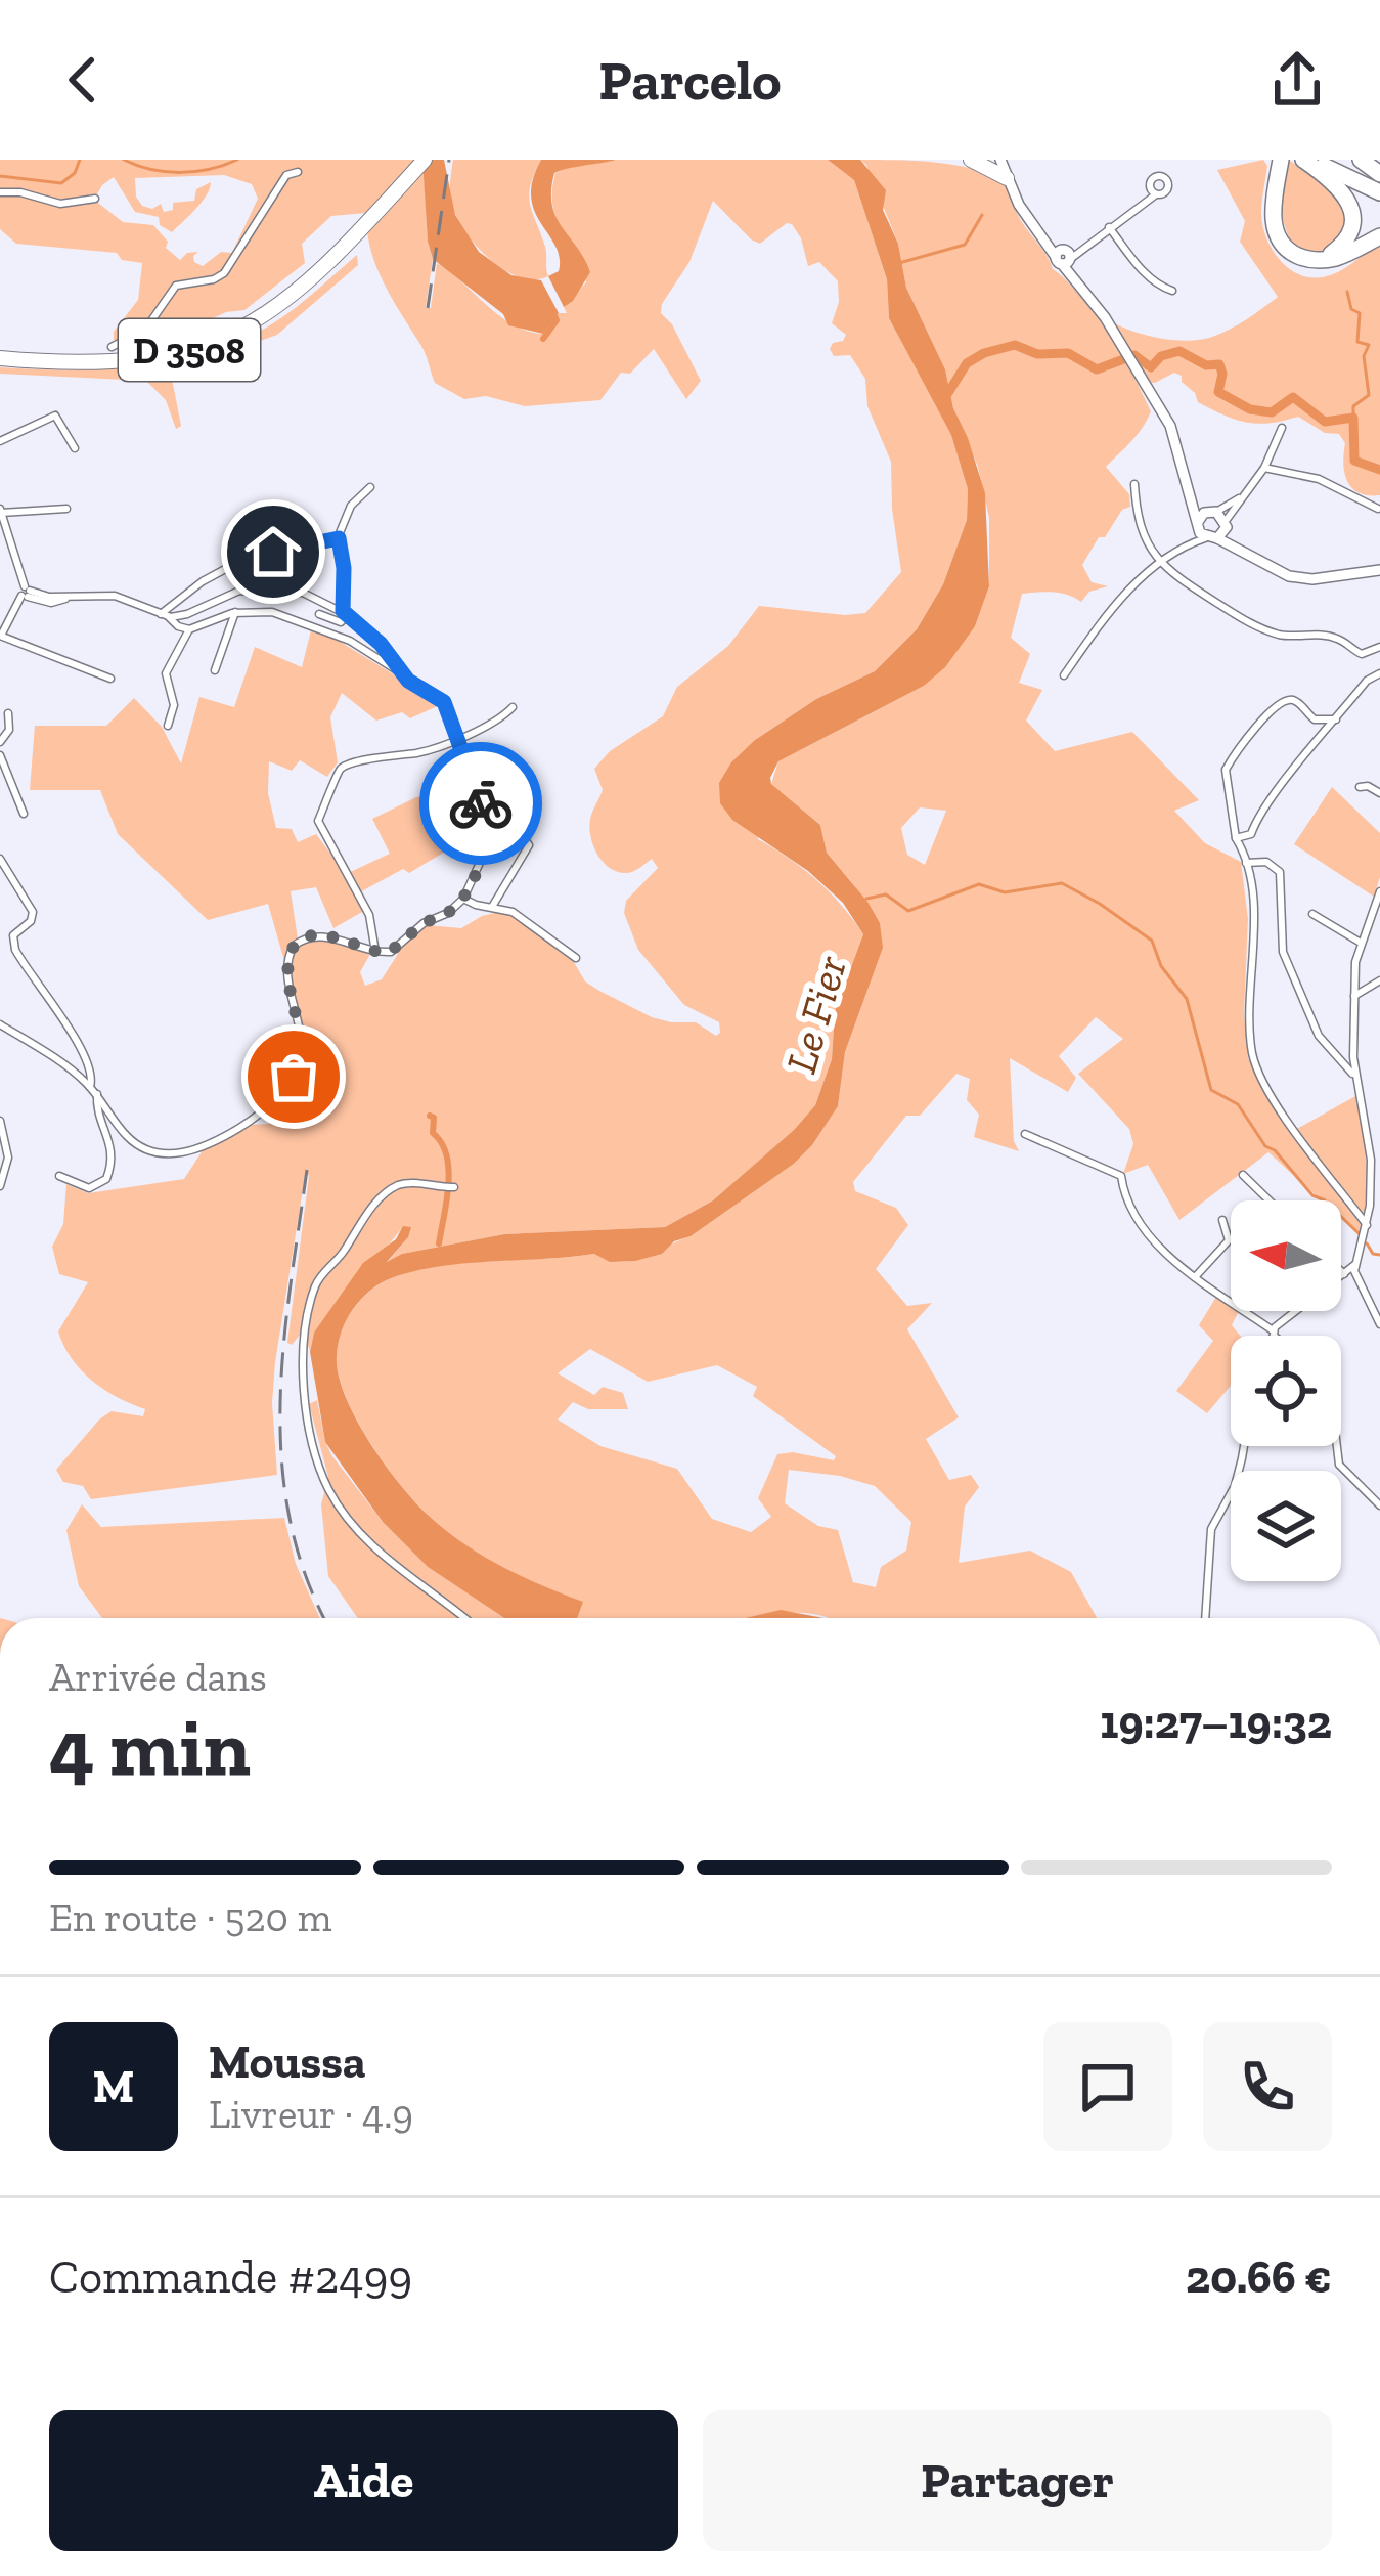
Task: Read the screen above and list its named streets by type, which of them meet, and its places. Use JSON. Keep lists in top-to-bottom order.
{
  "streets": {
    "highway": ["D 3508"]
  },
  "water": ["Le Fier"],
  "north": "left",
  "page": {
    "header": "Parcelo",
    "heading": ["4 min", "Arrivée dans", "19:27–19:32"],
    "panel": [
      "Moussa",
      "Livreur · 4.9",
      "Commande #2499",
      "20.66 €"
    ],
    "bar": "En route · 520 m",
    "round": "M",
    "buttons": ["Aide", "Partager"]
  }
}
